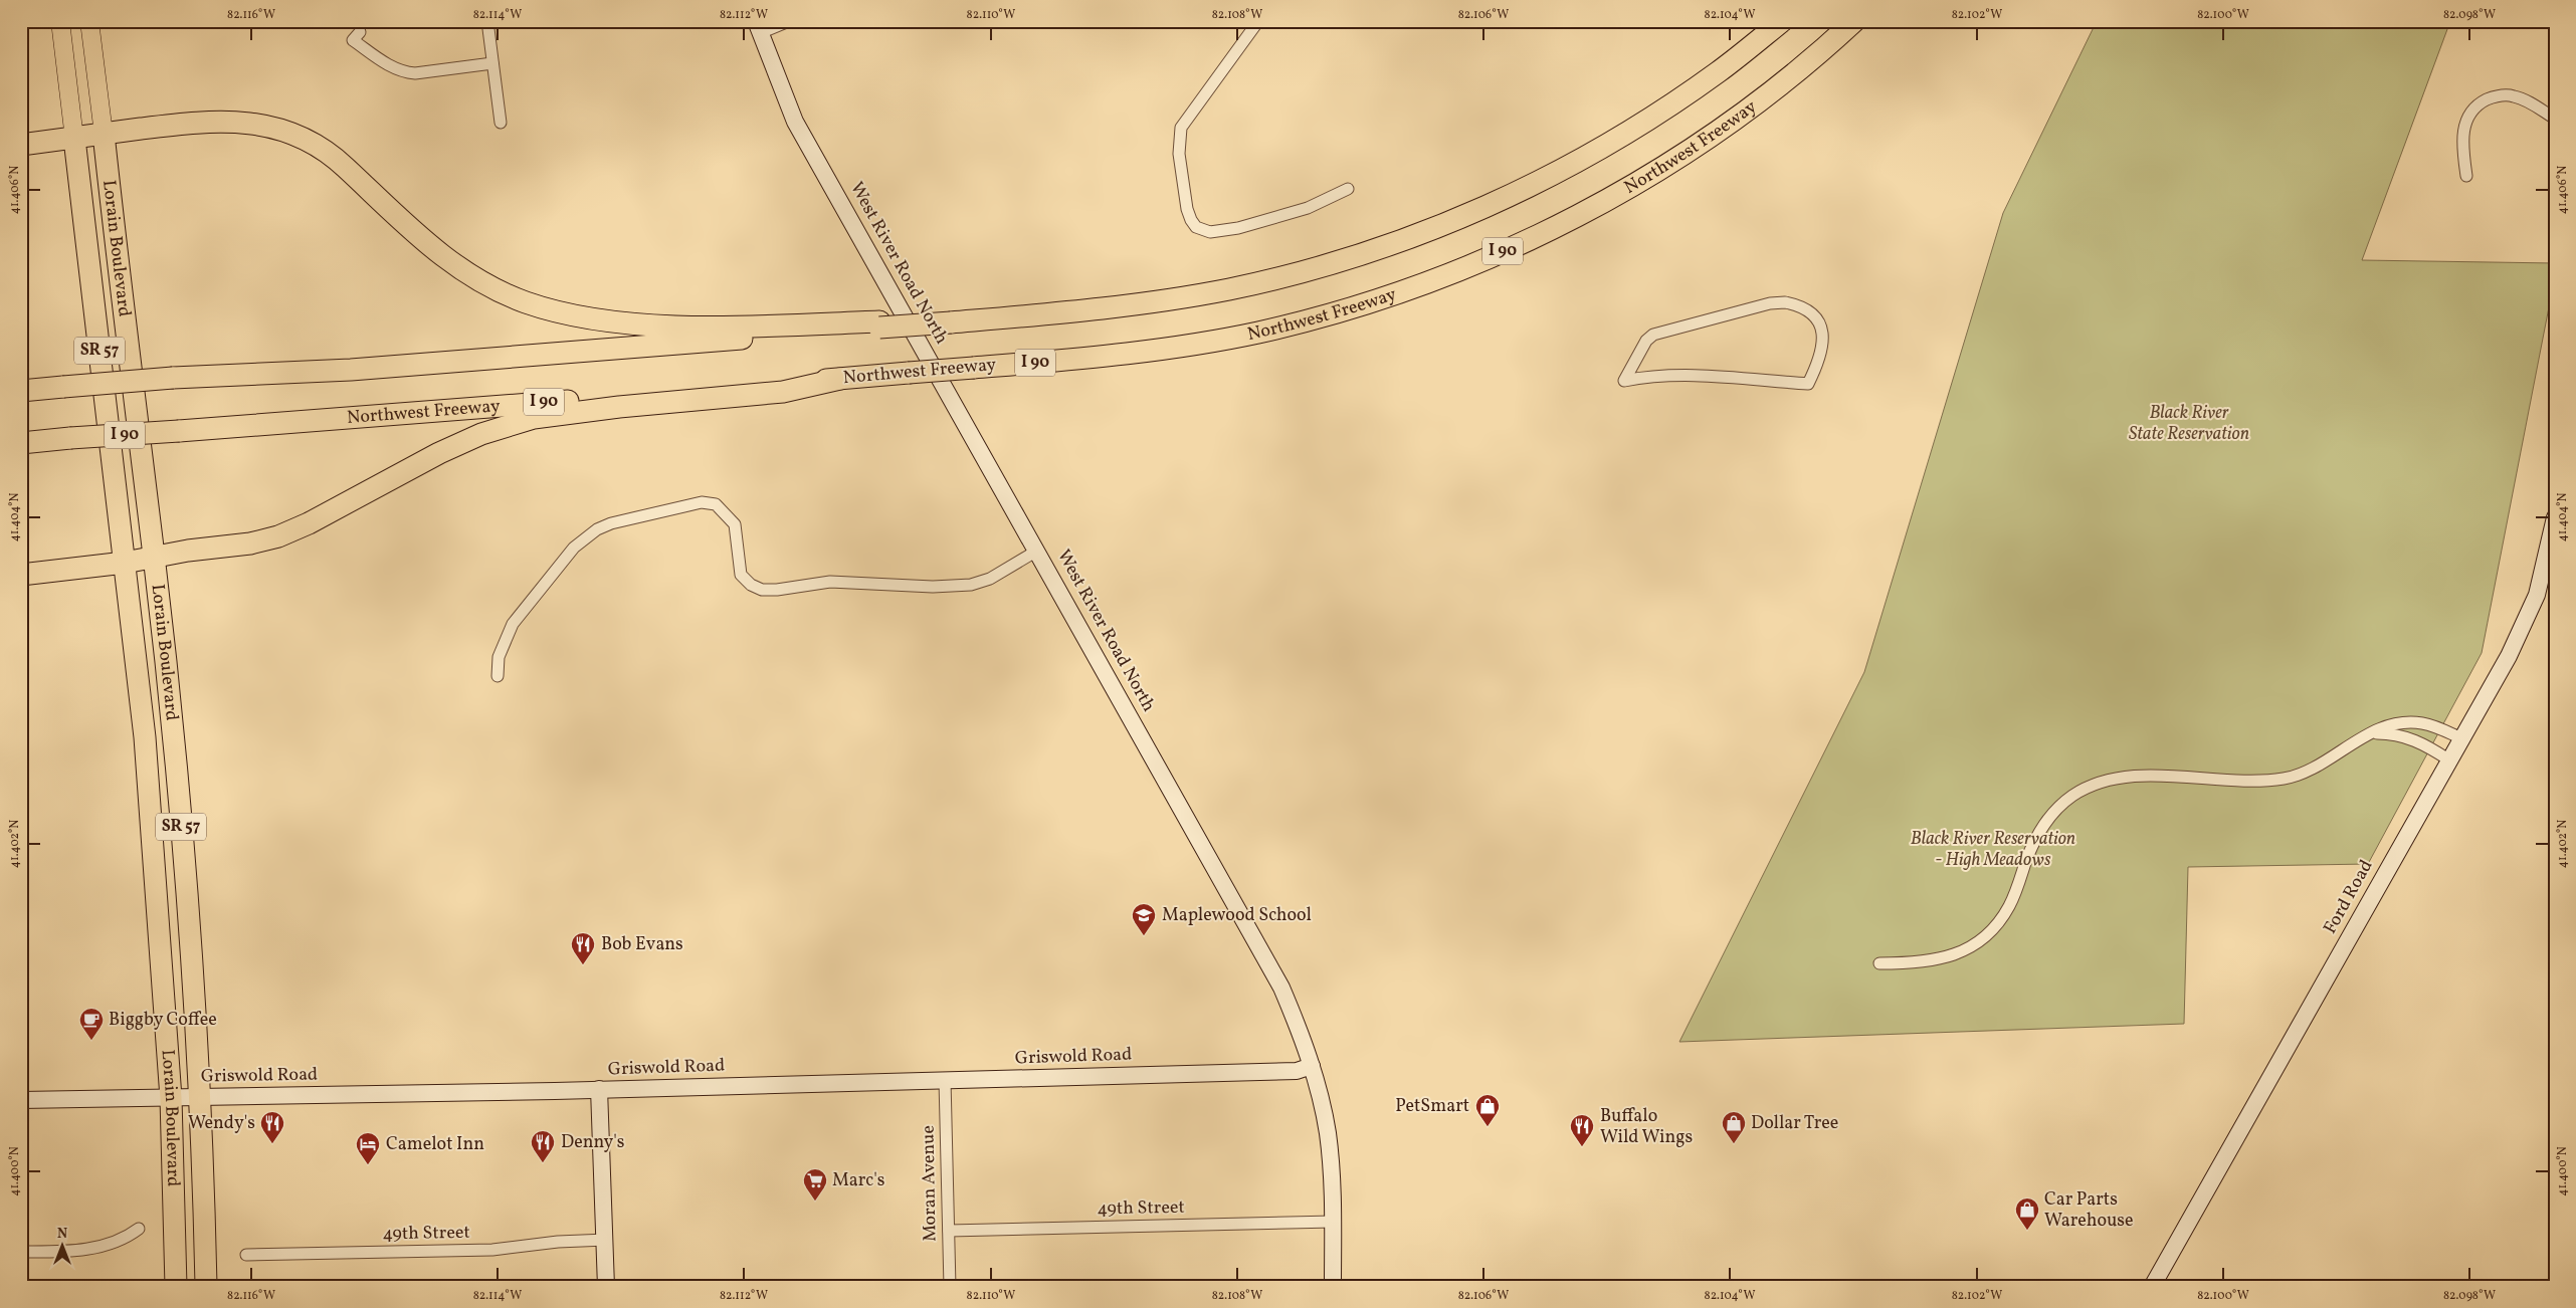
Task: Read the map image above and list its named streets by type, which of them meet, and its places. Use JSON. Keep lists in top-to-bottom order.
{
  "streets": {
    "highway": [
      "Northwest Freeway",
      "Lorain Boulevard",
      "I 90",
      "SR 57"
    ],
    "street": [
      "West River Road North",
      "Ford Road",
      "Griswold Road",
      "Moran Avenue",
      "49th Street"
    ]
  },
  "crossings": [
    ["Lorain Boulevard", "Griswold Road"],
    ["West River Road North", "Griswold Road"],
    ["West River Road North", "49th Street"],
    ["Griswold Road", "Moran Avenue"],
    ["Moran Avenue", "49th Street"]
  ],
  "parks": ["Black River State Reservation", "Black River Reservation - High Meadows"],
  "places": {
    "school or university": ["Maplewood School"],
    "restaurant": [
      "Bob Evans",
      "Wendy's",
      "Buffalo Wild Wings",
      "Denny's"
    ],
    "cafe": ["Biggby Coffee"],
    "shop": ["PetSmart", "Dollar Tree", "Car Parts Warehouse"],
    "hotel": ["Camelot Inn"],
    "supermarket": ["Marc's"]
  },
  "north": "top",
  "coordinates": [
    "82.116°W",
    "82.114°W",
    "82.112°W",
    "82.110°W",
    "82.108°W",
    "82.106°W",
    "82.104°W",
    "82.102°W",
    "82.100°W",
    "82.098°W",
    "41.406°N",
    "41.404°N",
    "41.402°N",
    "41.400°N"
  ]
}
